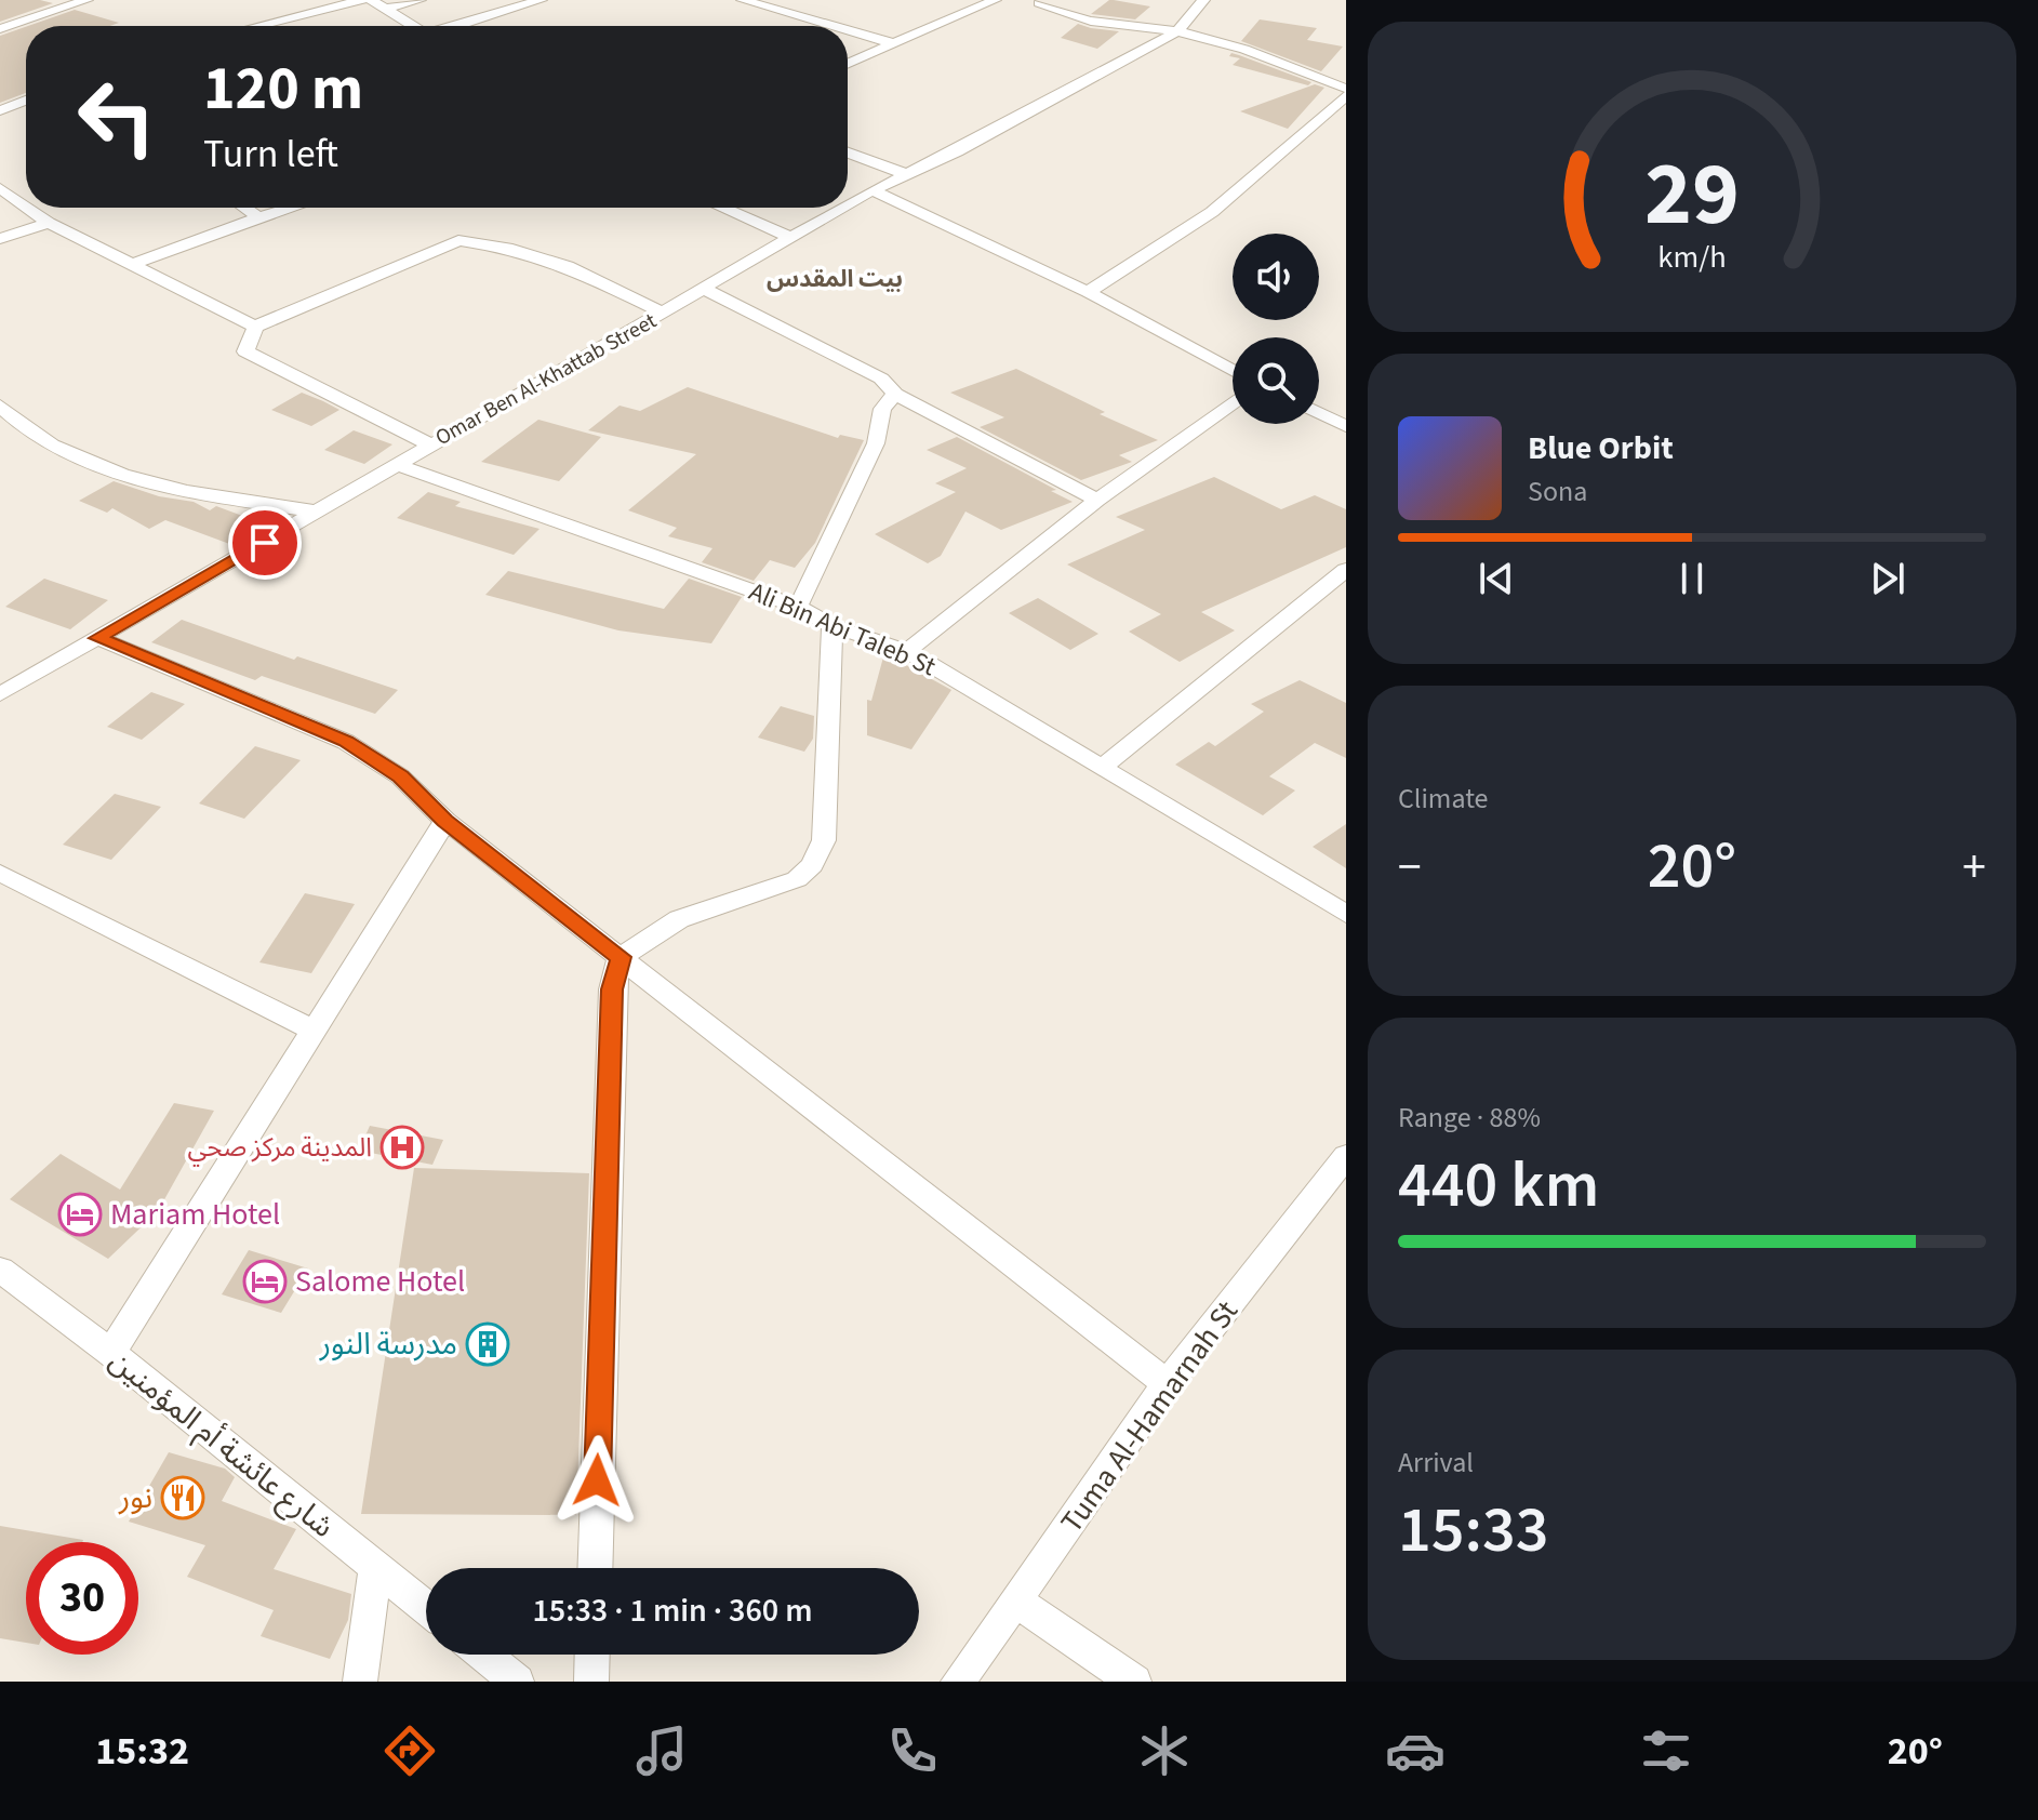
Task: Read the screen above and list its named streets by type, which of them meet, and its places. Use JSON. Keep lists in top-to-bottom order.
{
  "streets": {
    "street": [
      "Omar Ben Al-Khattab Street",
      "Ali Bin Abi Taleb St",
      "Tuma Al-Hamarnah St",
      "شارع عائشة أم المؤمنين"
    ]
  },
  "crossings": [
    ["Omar Ben Al-Khattab Street", "Ali Bin Abi Taleb St"]
  ],
  "districts": ["بيت المقدس"],
  "places": {
    "hospital": ["المدينة مركز صحي"],
    "hotel": ["Mariam Hotel", "Salome Hotel"],
    "building": ["مدرسة النور"],
    "restaurant": ["نور"]
  },
  "page": {
    "turn": ["120 m", "Turn left"],
    "song": ["Blue Orbit", "Sona"],
    "tile": [
      "Climate",
      ["Range · 88%", "440 km"],
      ["Arrival", "15:33"]
    ],
    "heat": ["−", "20°", "+"],
    "limit": "30",
    "trip": "15:33 · 1 min · 360 m",
    "tabs": ["15:32", "20°"],
    "gauge": ["29", "km/h"]
  }
}
